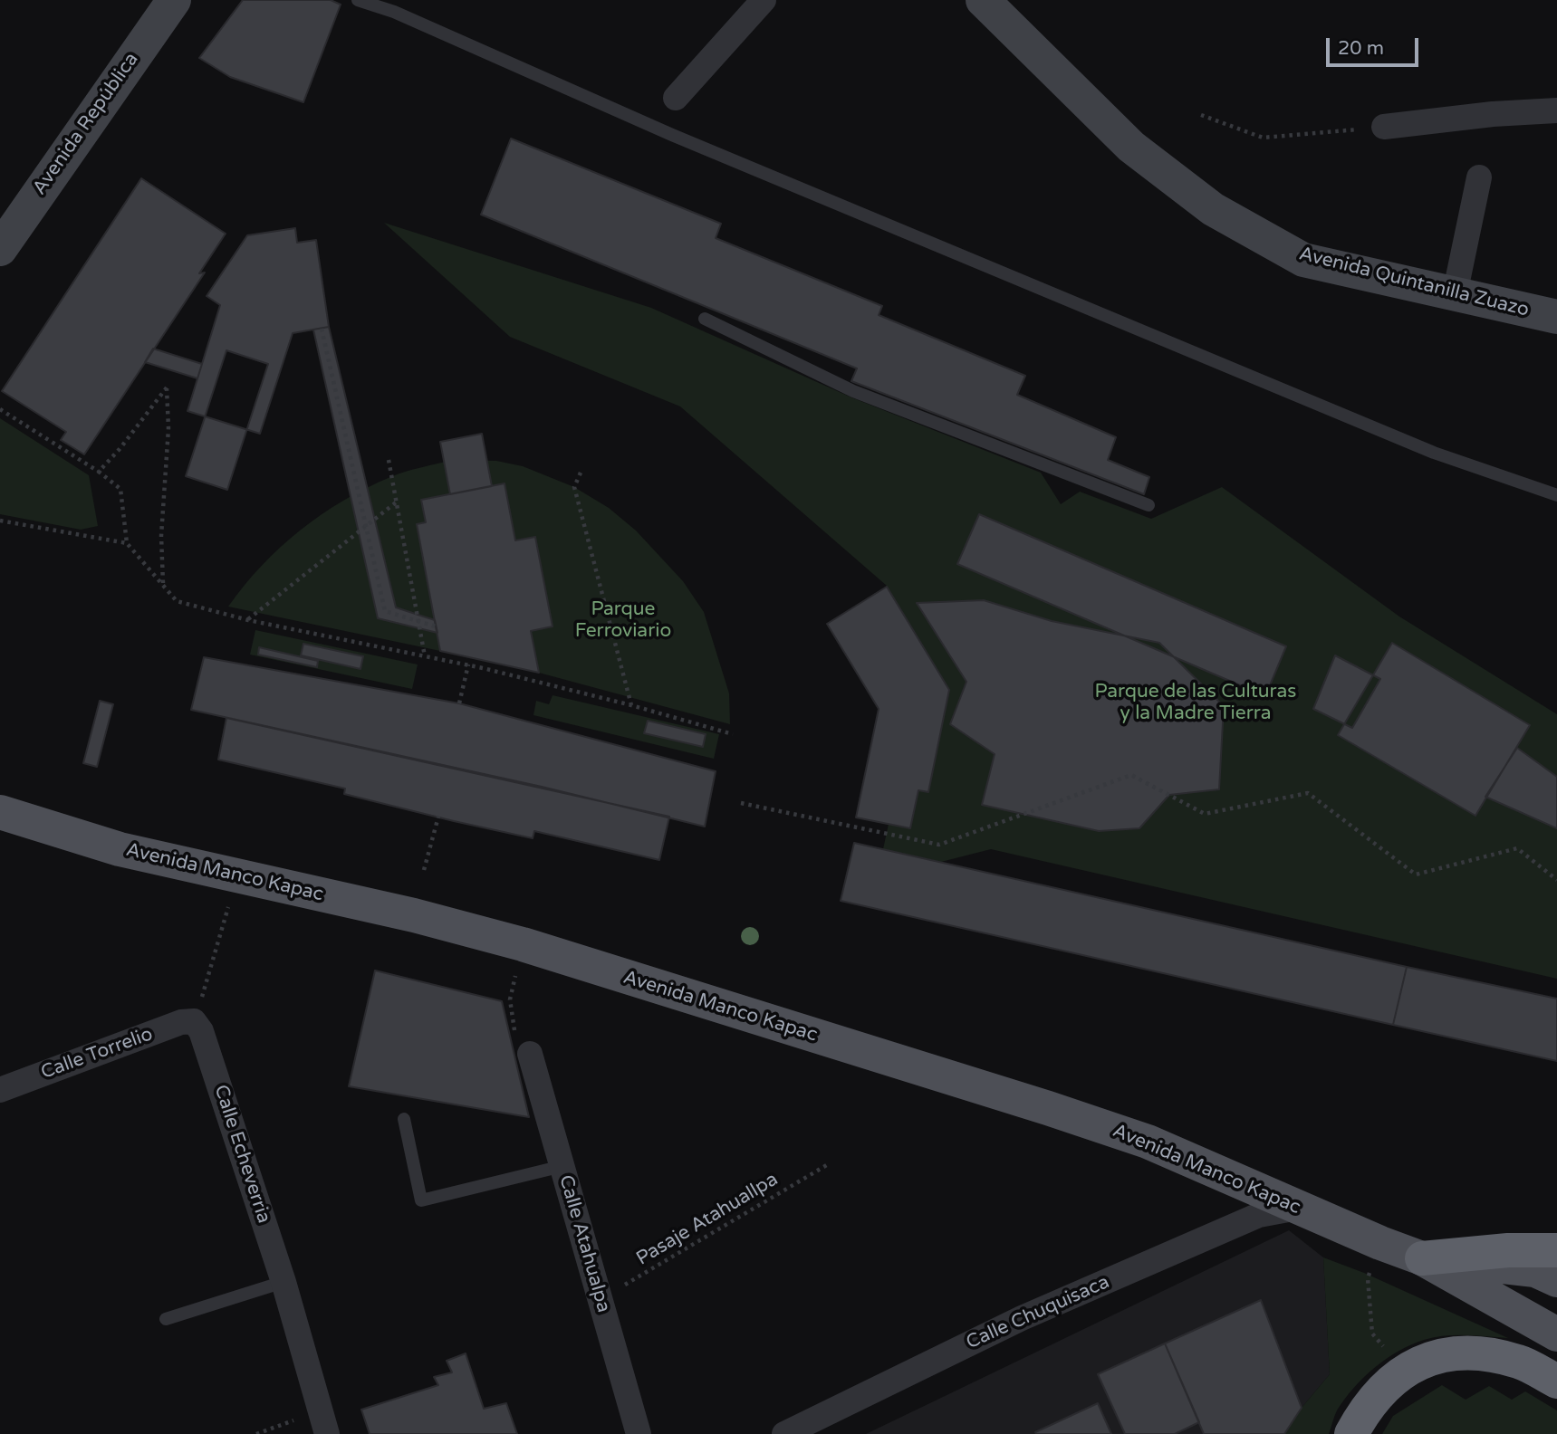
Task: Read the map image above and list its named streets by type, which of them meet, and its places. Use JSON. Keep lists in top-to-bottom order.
{
  "streets": {
    "main road": ["Avenida República", "Avenida Quintanilla Zuazo", "Avenida Manco Kapac"],
    "street": [
      "Calle Torrelio",
      "Calle Echeverria",
      "Calle Atahualpa",
      "Calle Chuquisaca"
    ],
    "path": ["Pasaje Atahuallpa"]
  },
  "crossings": [
    ["Avenida Manco Kapac", "Calle Chuquisaca"],
    ["Calle Torrelio", "Calle Echeverria"],
    ["Pasaje Atahuallpa", "Calle Atahualpa"]
  ],
  "parks": ["Parque Ferroviario", "Parque de las Culturas y la Madre Tierra"],
  "scale_bar": "20 m"
}
